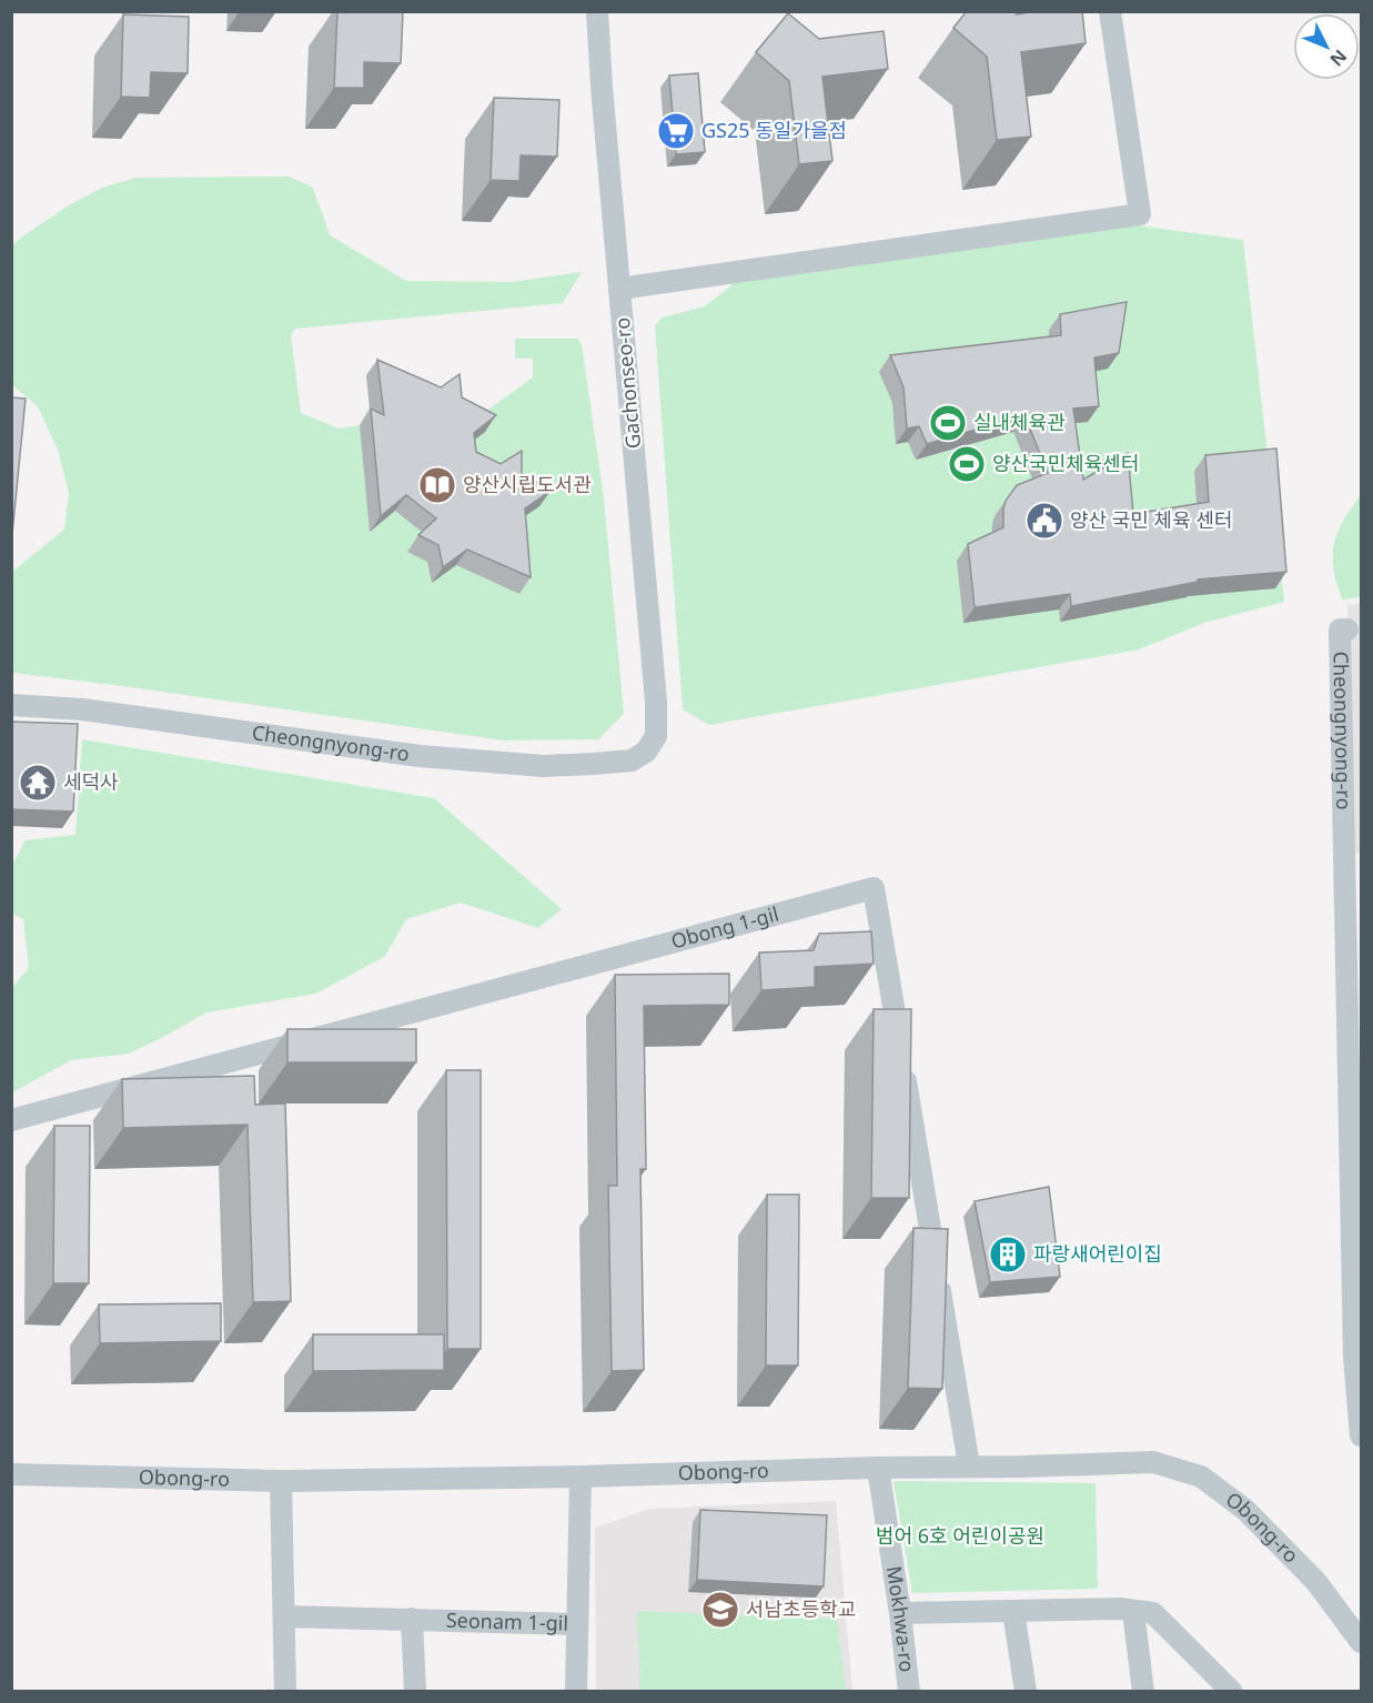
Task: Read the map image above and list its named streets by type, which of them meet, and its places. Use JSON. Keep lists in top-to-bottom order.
{
  "streets": {
    "street": [
      "Gachonseo-ro",
      "Cheongnyong-ro",
      "Obong 1-gil",
      "Obong-ro",
      "Mokhwa-ro",
      "Seonam 1-gil"
    ]
  },
  "crossings": [
    ["Gachonseo-ro", "Cheongnyong-ro"],
    ["Obong 1-gil", "Obong-ro"],
    ["Obong-ro", "Mokhwa-ro"]
  ],
  "parks": ["범어 6호 어린이공원"],
  "places": {
    "supermarket": ["GS25 동일가을점"],
    "sports": ["실내체육관", "양산국민체육센터"],
    "library": ["양산시립도서관"],
    "public building": ["양산 국민 체육 센터"],
    "temple": ["세덕사"],
    "building": ["파랑새어린이집"],
    "school or university": ["서남초등학교"]
  },
  "north": "bottom right"
}
